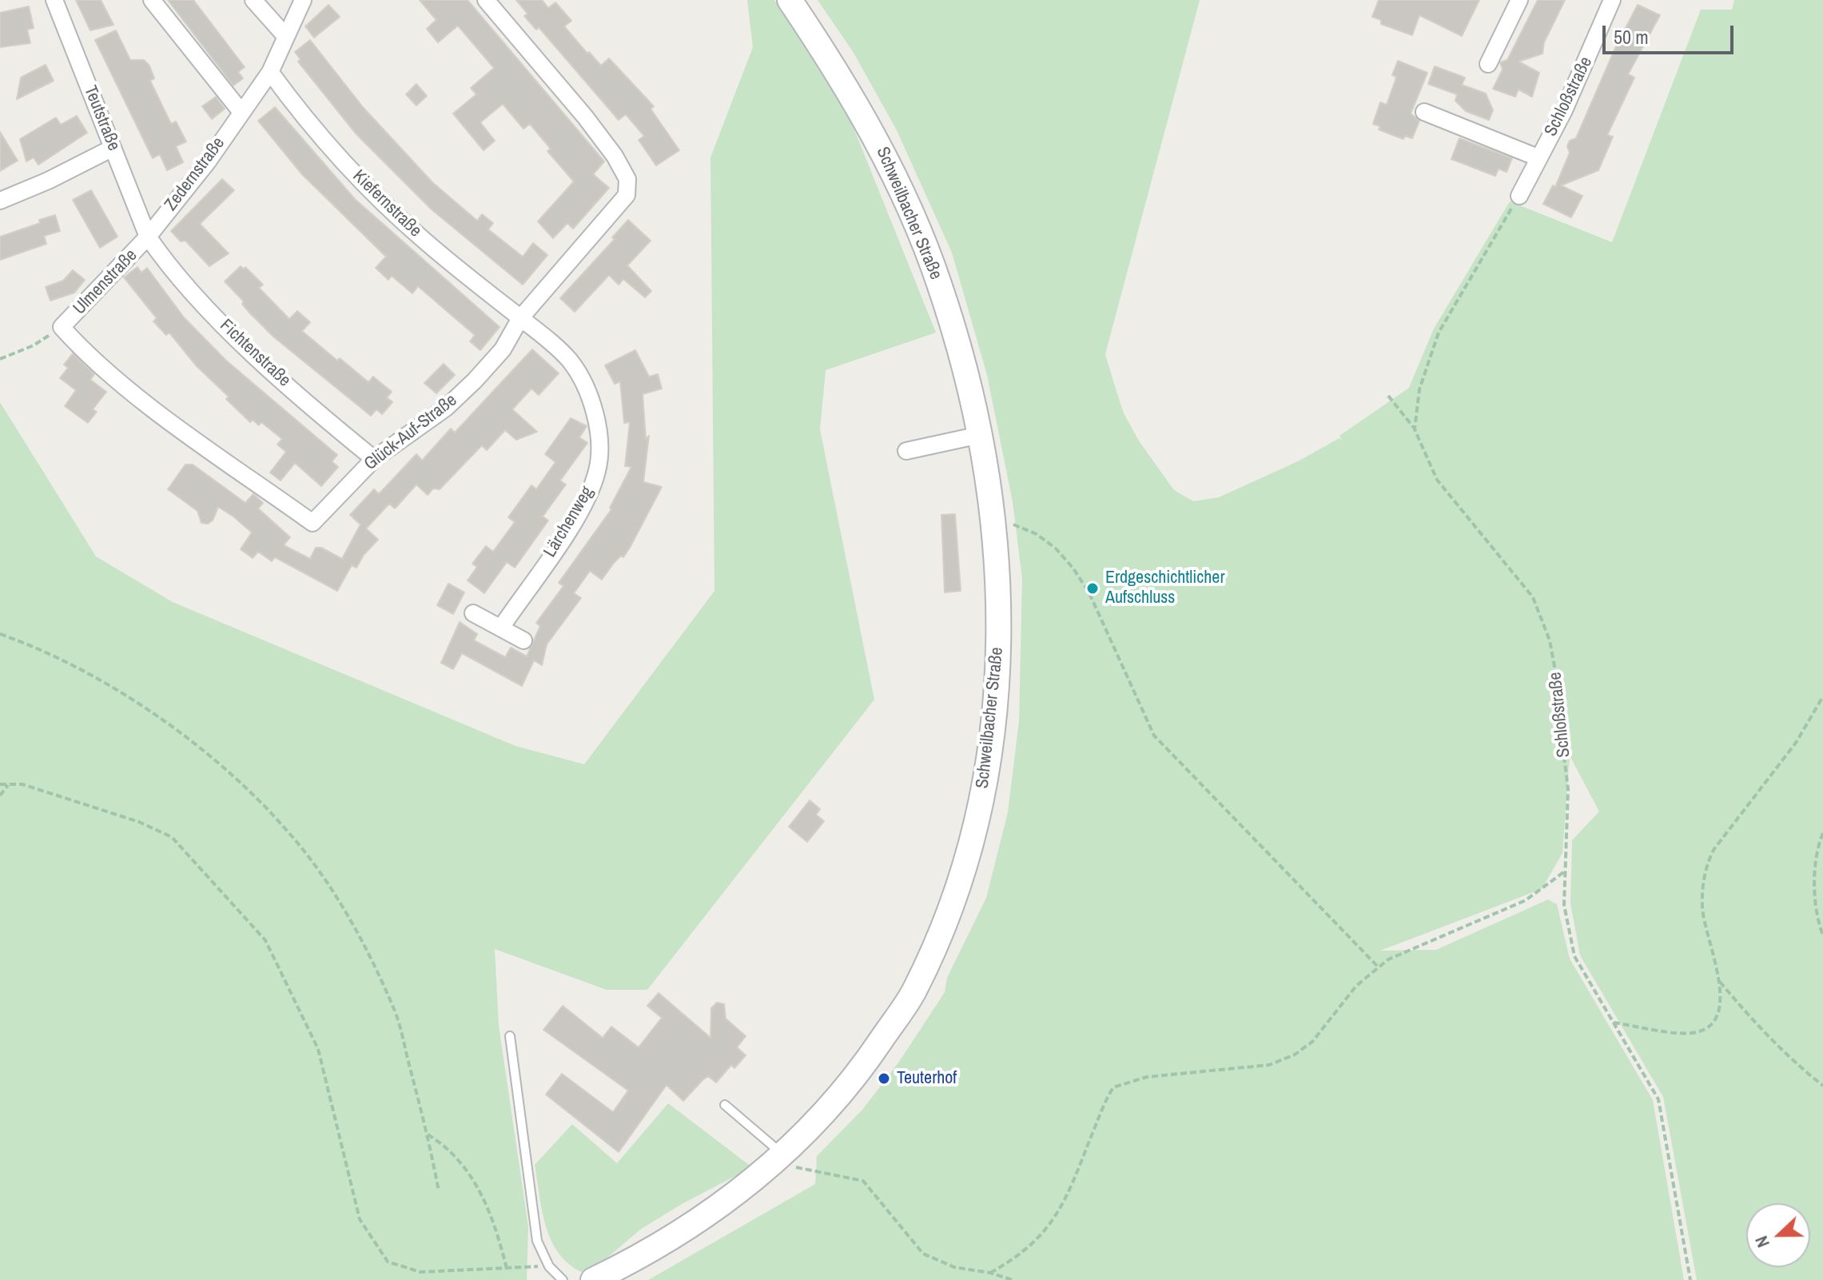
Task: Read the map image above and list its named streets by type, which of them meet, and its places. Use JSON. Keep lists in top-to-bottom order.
{
  "streets": {
    "main road": ["Schweilbacher Straße"],
    "street": [
      "Schloßstraße",
      "Teutstraße",
      "Zedernstraße",
      "Kiefernstraße",
      "Ulmenstraße",
      "Fichtenstraße",
      "Glück-Auf-Straße",
      "Lärchenweg"
    ]
  },
  "crossings": [
    ["Teutstraße", "Zedernstraße"],
    ["Teutstraße", "Ulmenstraße"],
    ["Teutstraße", "Fichtenstraße"],
    ["Zedernstraße", "Kiefernstraße"],
    ["Zedernstraße", "Ulmenstraße"],
    ["Zedernstraße", "Fichtenstraße"],
    ["Kiefernstraße", "Glück-Auf-Straße"],
    ["Kiefernstraße", "Lärchenweg"],
    ["Ulmenstraße", "Fichtenstraße"],
    ["Ulmenstraße", "Glück-Auf-Straße"],
    ["Fichtenstraße", "Glück-Auf-Straße"],
    ["Glück-Auf-Straße", "Lärchenweg"]
  ],
  "places": ["Erdgeschichtlicher Aufschluss", "Teuterhof"],
  "scale_bar": "50 m",
  "north": "left"
}
